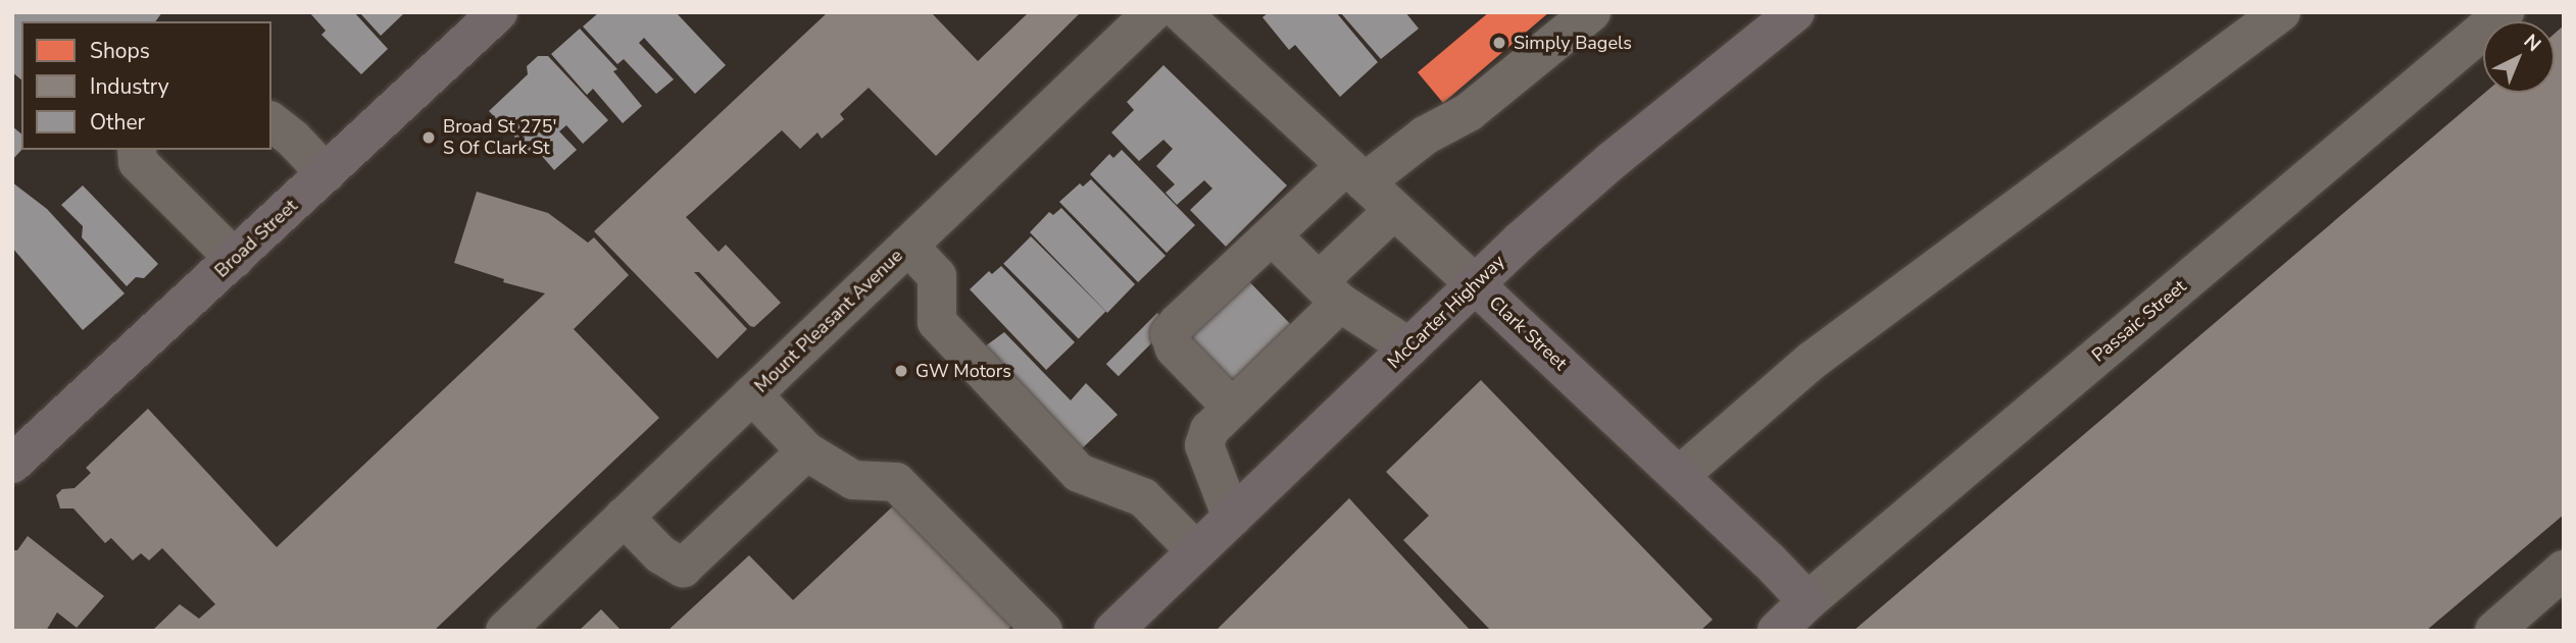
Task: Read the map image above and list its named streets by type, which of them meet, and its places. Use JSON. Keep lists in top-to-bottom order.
{
  "streets": {
    "main road": [
      "Broad Street",
      "McCarter Highway",
      "Passaic Street",
      "Clark Street"
    ],
    "street": ["Mount Pleasant Avenue"]
  },
  "crossings": [
    ["McCarter Highway", "Clark Street"],
    ["Passaic Street", "Clark Street"]
  ],
  "places": ["Simply Bagels", "Broad St 275' S Of Clark St", "GW Motors"],
  "legend": ["Shops", "Industry", "Other"],
  "north": "top right"
}
